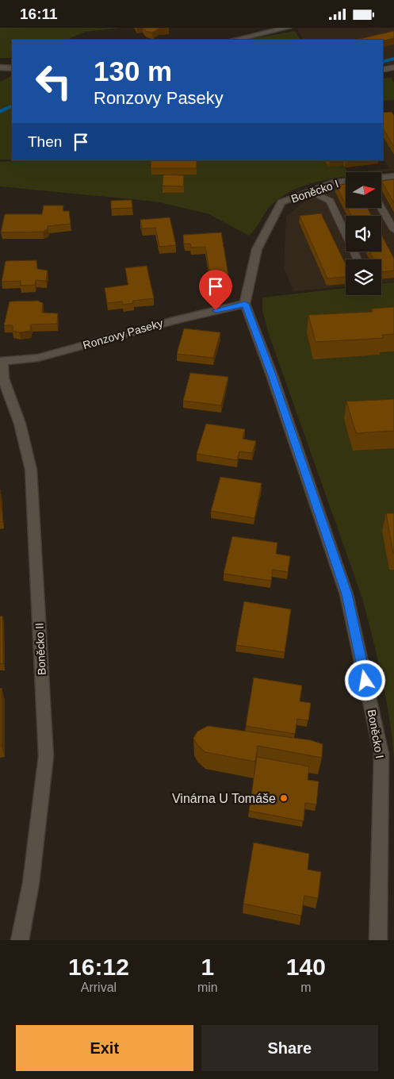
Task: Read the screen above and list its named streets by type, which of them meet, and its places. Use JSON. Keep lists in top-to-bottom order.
{
  "streets": {
    "street": ["Boněcko I", "Ronzovy Paseky", "Boněcko II"]
  },
  "crossings": [
    ["Boněcko I", "Ronzovy Paseky"],
    ["Ronzovy Paseky", "Boněcko II"]
  ],
  "places": ["Vinárna U Tomáše"],
  "north": "right",
  "page": {
    "status": "16:11",
    "turn": ["130 m", "Ronzovy Paseky"],
    "then": "Then",
    "eta": [
      "16:12",
      "Arrival",
      "1",
      "min",
      "140",
      "m"
    ],
    "buttons": ["Exit", "Share"]
  }
}
